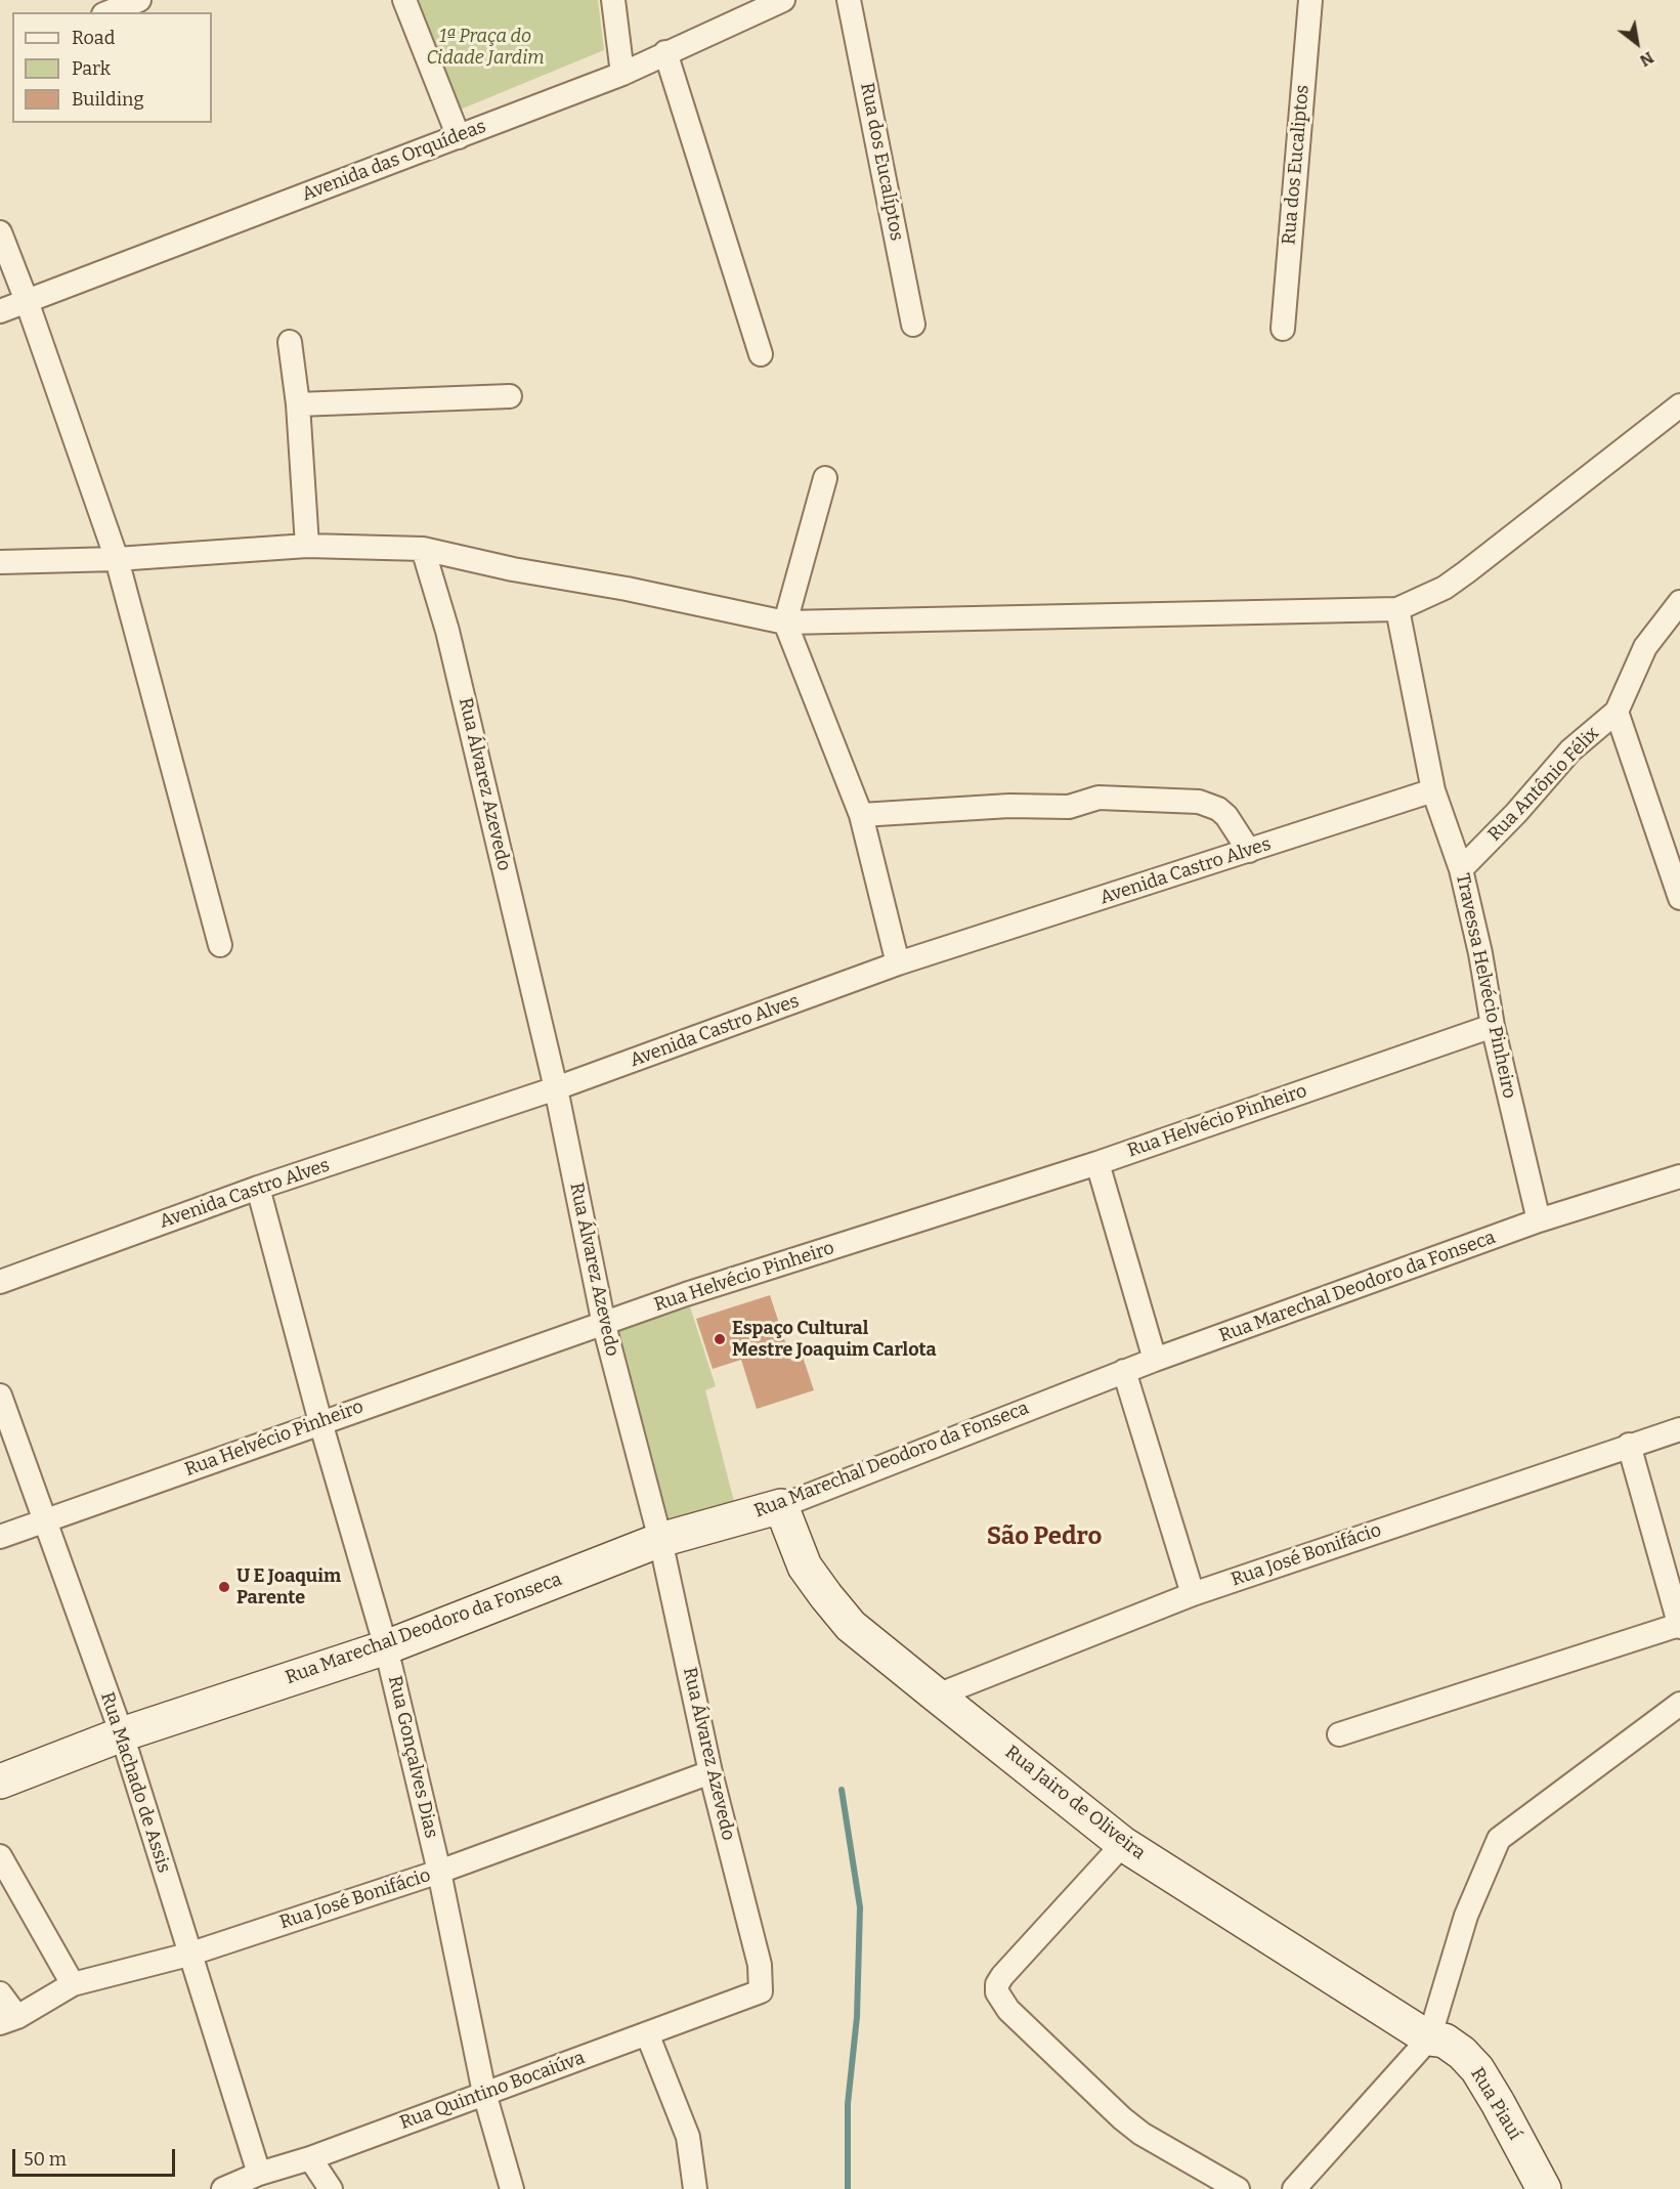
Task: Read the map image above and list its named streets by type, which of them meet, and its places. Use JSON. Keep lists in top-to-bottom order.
{
  "streets": {
    "street": [
      "Avenida das Orquídeas",
      "Rua dos Eucalíptos",
      "Rua dos Eucaliptos",
      "Rua Álvarez Azevedo",
      "Rua Antônio Félix",
      "Avenida Castro Alves",
      "Travessa Helvécio Pinheiro",
      "Rua Helvécio Pinheiro",
      "Rua Marechal Deodoro da Fonseca",
      "Rua José Bonifácio",
      "Rua Gonçalves Dias",
      "Rua Machado de Assis",
      "Rua Jairo de Oliveira",
      "Rua Quintino Bocaiúva",
      "Rua Piauí"
    ]
  },
  "crossings": [
    ["Rua Álvarez Azevedo", "Avenida Castro Alves"],
    ["Rua Álvarez Azevedo", "Rua Helvécio Pinheiro"],
    ["Rua Álvarez Azevedo", "Rua Marechal Deodoro da Fonseca"],
    ["Rua Álvarez Azevedo", "Rua José Bonifácio"],
    ["Rua Álvarez Azevedo", "Rua Quintino Bocaiúva"],
    ["Rua Antônio Félix", "Travessa Helvécio Pinheiro"],
    ["Avenida Castro Alves", "Travessa Helvécio Pinheiro"],
    ["Avenida Castro Alves", "Rua Gonçalves Dias"],
    ["Travessa Helvécio Pinheiro", "Rua Helvécio Pinheiro"],
    ["Travessa Helvécio Pinheiro", "Rua Marechal Deodoro da Fonseca"],
    ["Rua Helvécio Pinheiro", "Rua Gonçalves Dias"],
    ["Rua Helvécio Pinheiro", "Rua Machado de Assis"],
    ["Rua Marechal Deodoro da Fonseca", "Rua Gonçalves Dias"],
    ["Rua Marechal Deodoro da Fonseca", "Rua Machado de Assis"],
    ["Rua Marechal Deodoro da Fonseca", "Rua Jairo de Oliveira"],
    ["Rua José Bonifácio", "Rua Gonçalves Dias"],
    ["Rua José Bonifácio", "Rua Machado de Assis"],
    ["Rua José Bonifácio", "Rua Jairo de Oliveira"],
    ["Rua Gonçalves Dias", "Rua Quintino Bocaiúva"],
    ["Rua Machado de Assis", "Rua Quintino Bocaiúva"],
    ["Rua Jairo de Oliveira", "Rua Piauí"]
  ],
  "districts": ["São Pedro"],
  "parks": ["1ª Praça do Cidade Jardim"],
  "places": ["Espaço Cultural Mestre Joaquim Carlota", "U E Joaquim Parente"],
  "legend": ["Road", "Park", "Building"],
  "scale_bar": "50 m",
  "north": "bottom right"
}
